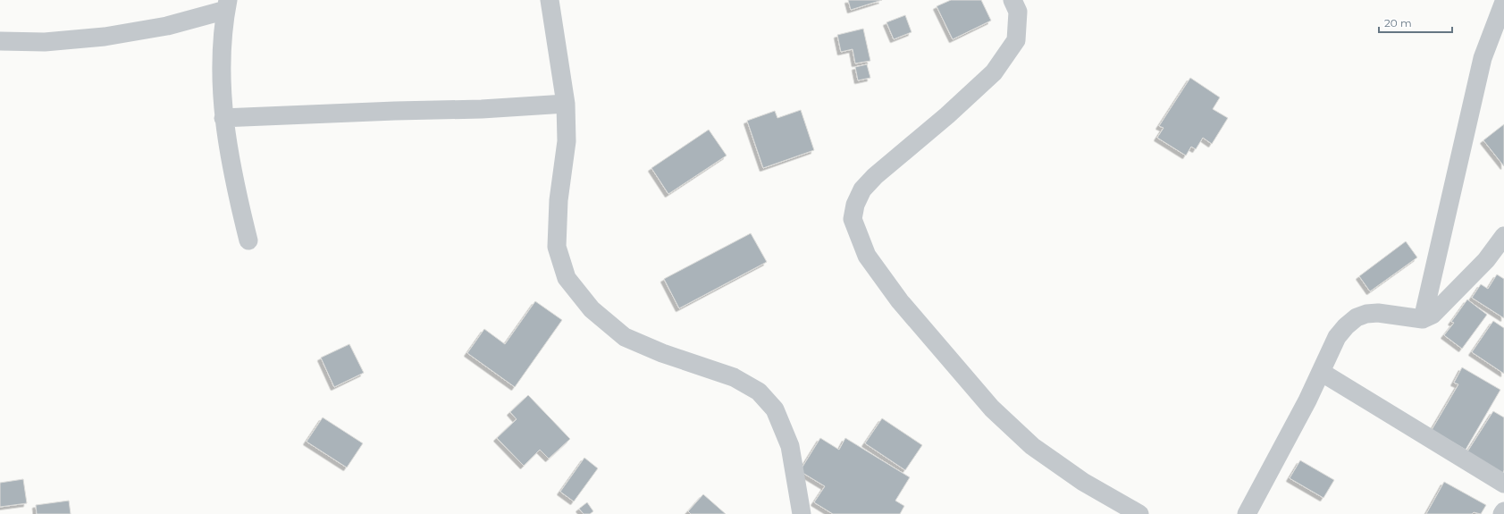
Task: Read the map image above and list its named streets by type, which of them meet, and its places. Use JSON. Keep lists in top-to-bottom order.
{
  "scale_bar": "20 m"
}
